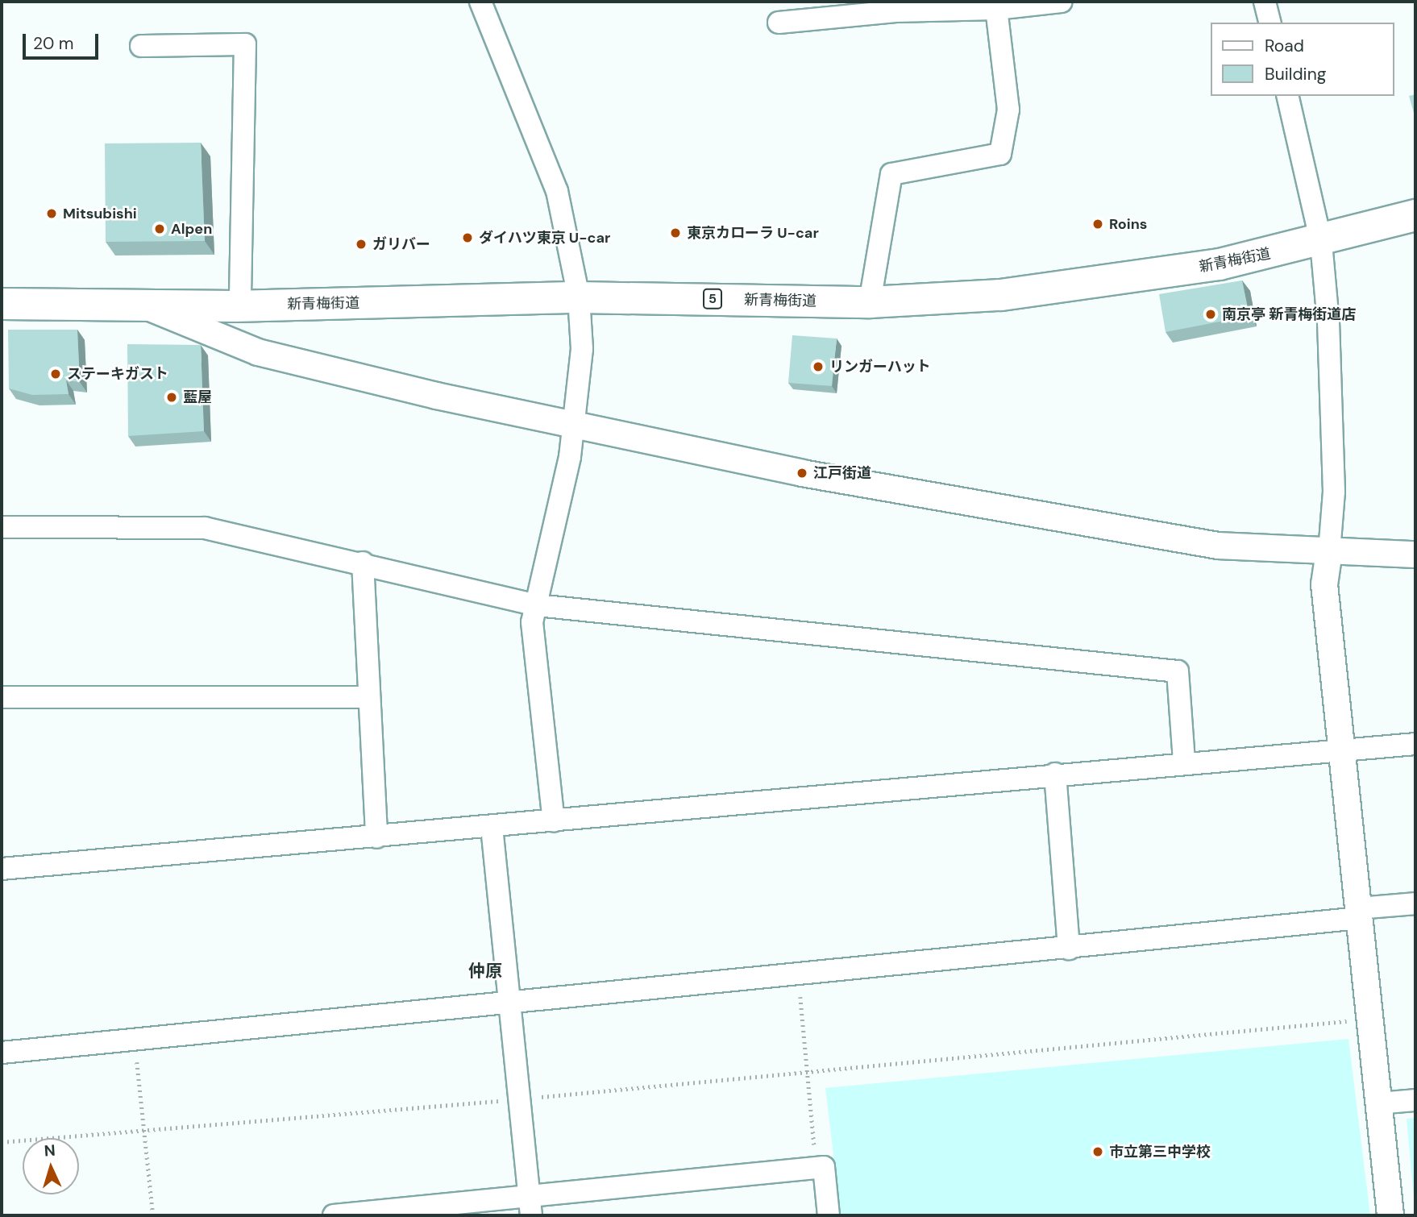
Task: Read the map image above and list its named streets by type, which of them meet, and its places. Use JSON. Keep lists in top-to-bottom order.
{
  "streets": {
    "main road": ["新青梅街道", "5"]
  },
  "districts": ["仲原"],
  "places": [
    "Mitsubishi",
    "Roins",
    "Alpen",
    "東京カローラ U-car",
    "ダイハツ東京 U-car",
    "ガリバー",
    "南京亭 新青梅街道店",
    "リンガーハット",
    "ステーキガスト",
    "藍屋",
    "江戸街道",
    "市立第三中学校"
  ],
  "legend": ["Road", "Building"],
  "scale_bar": "20 m",
  "north": "top"
}
